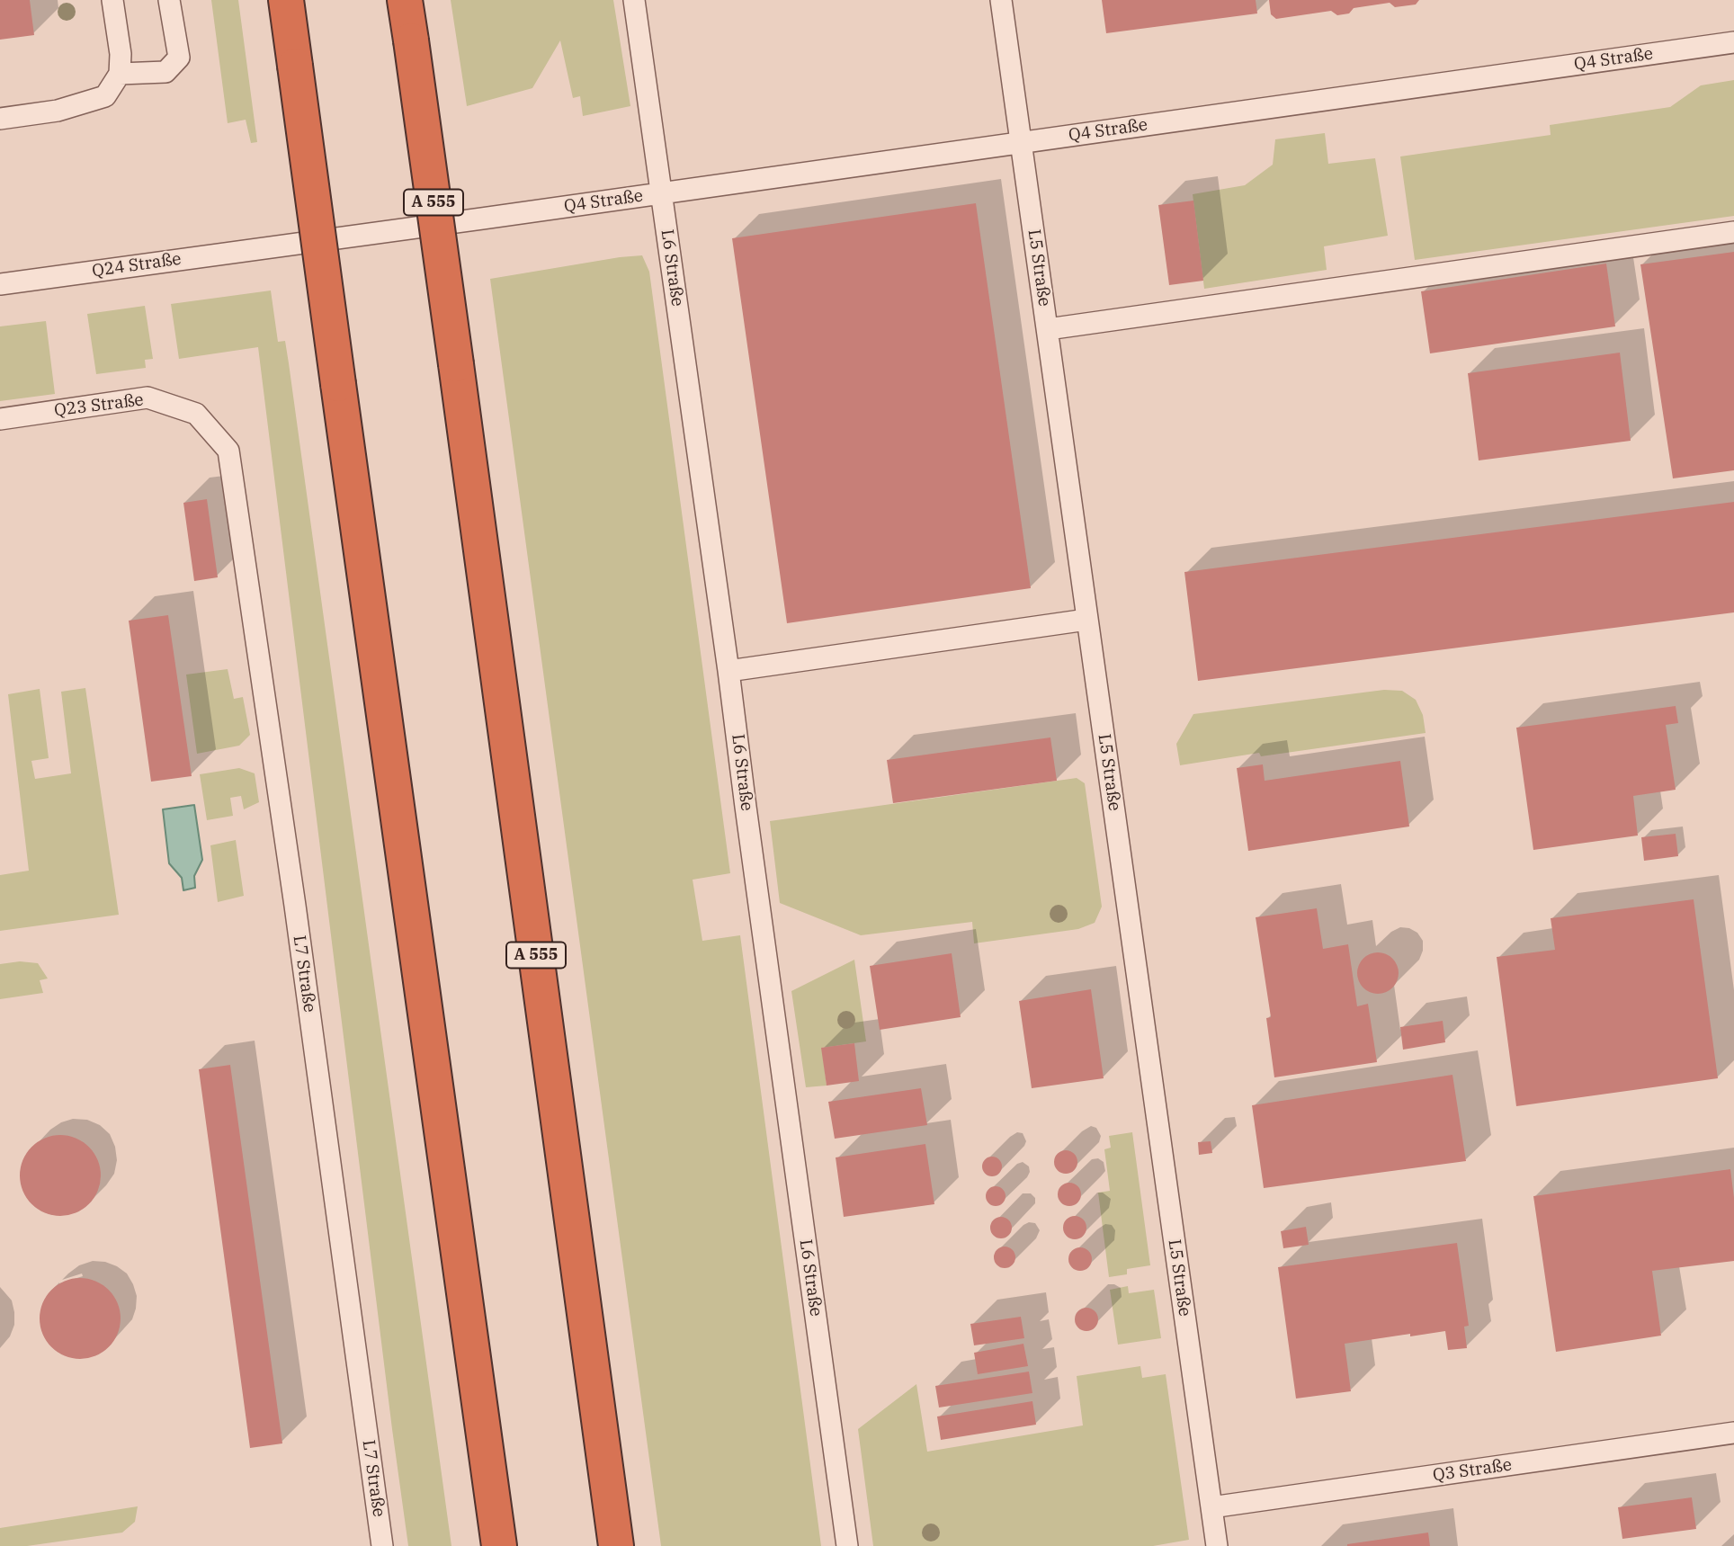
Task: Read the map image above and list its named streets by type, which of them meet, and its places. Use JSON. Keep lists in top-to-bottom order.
{
  "streets": {
    "highway": ["A 555"],
    "lane": [
      "Q4 Straße",
      "Q24 Straße",
      "L6 Straße",
      "L5 Straße",
      "Q23 Straße",
      "L7 Straße",
      "Q3 Straße"
    ]
  },
  "crossings": [
    ["Q4 Straße", "Q24 Straße"],
    ["Q4 Straße", "L6 Straße"],
    ["Q4 Straße", "L5 Straße"],
    ["L5 Straße", "Q3 Straße"],
    ["Q23 Straße", "L7 Straße"]
  ]
}
